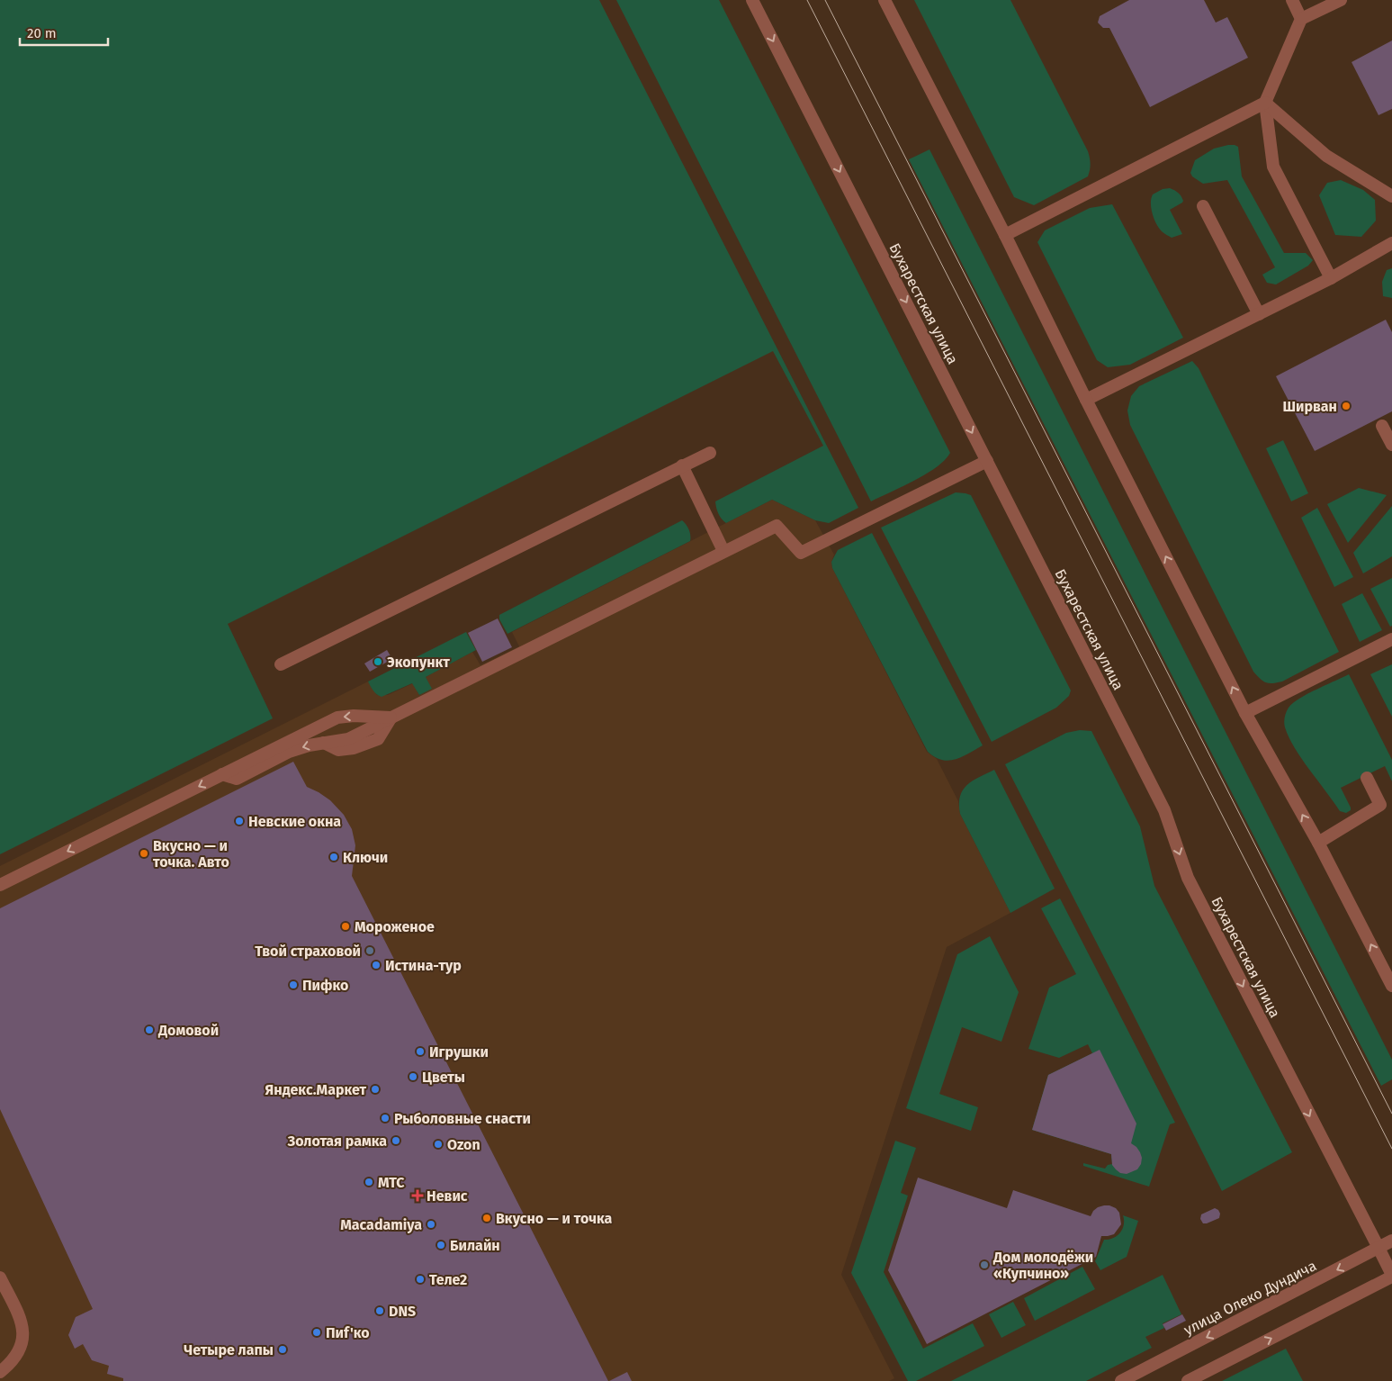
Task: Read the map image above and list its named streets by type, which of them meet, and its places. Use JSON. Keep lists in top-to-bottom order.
{
  "streets": {
    "street": ["Бухарестская улица", "улица Олеко Дундича"]
  },
  "crossings": [
    ["Бухарестская улица", "улица Олеко Дундича"]
  ],
  "one_way": ["Бухарестская улица"],
  "places": {
    "other": [
      "Ширван",
      "Экопункт",
      "Невские окна",
      "Вкусно — и точка. Авто",
      "Ключи",
      "Мороженое",
      "Твой страховой",
      "Истина-тур",
      "Пифко",
      "Домовой",
      "Игрушки",
      "Цветы",
      "Яндекс.Маркет",
      "Рыболовные снасти",
      "Золотая рамка",
      "Ozon",
      "МТС",
      "Вкусно — и точка",
      "Macadamiya",
      "Билайн",
      "Дом молодёжи «Купчино»",
      "Теле2",
      "DNS",
      "Пиf'ко",
      "Четыре лапы"
    ],
    "health": ["Невис"]
  },
  "scale_bar": "20 m"
}
